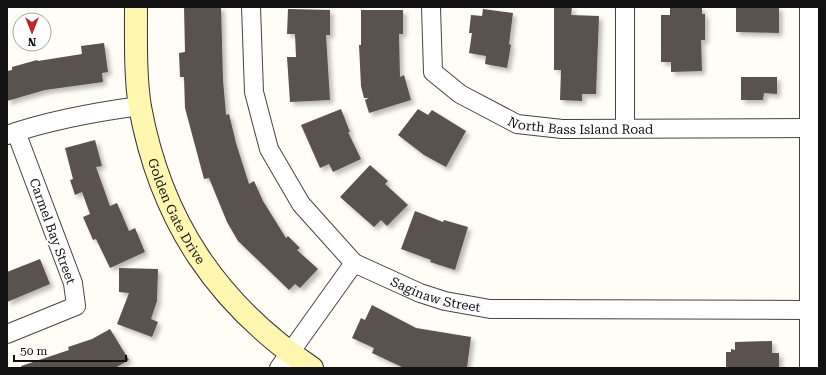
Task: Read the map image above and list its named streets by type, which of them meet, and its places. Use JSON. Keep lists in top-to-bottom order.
{
  "streets": {
    "street": [
      "North Bass Island Road",
      "Golden Gate Drive",
      "Carmel Bay Street",
      "Saginaw Street"
    ]
  },
  "scale_bar": "50 m",
  "north": "bottom"
}
